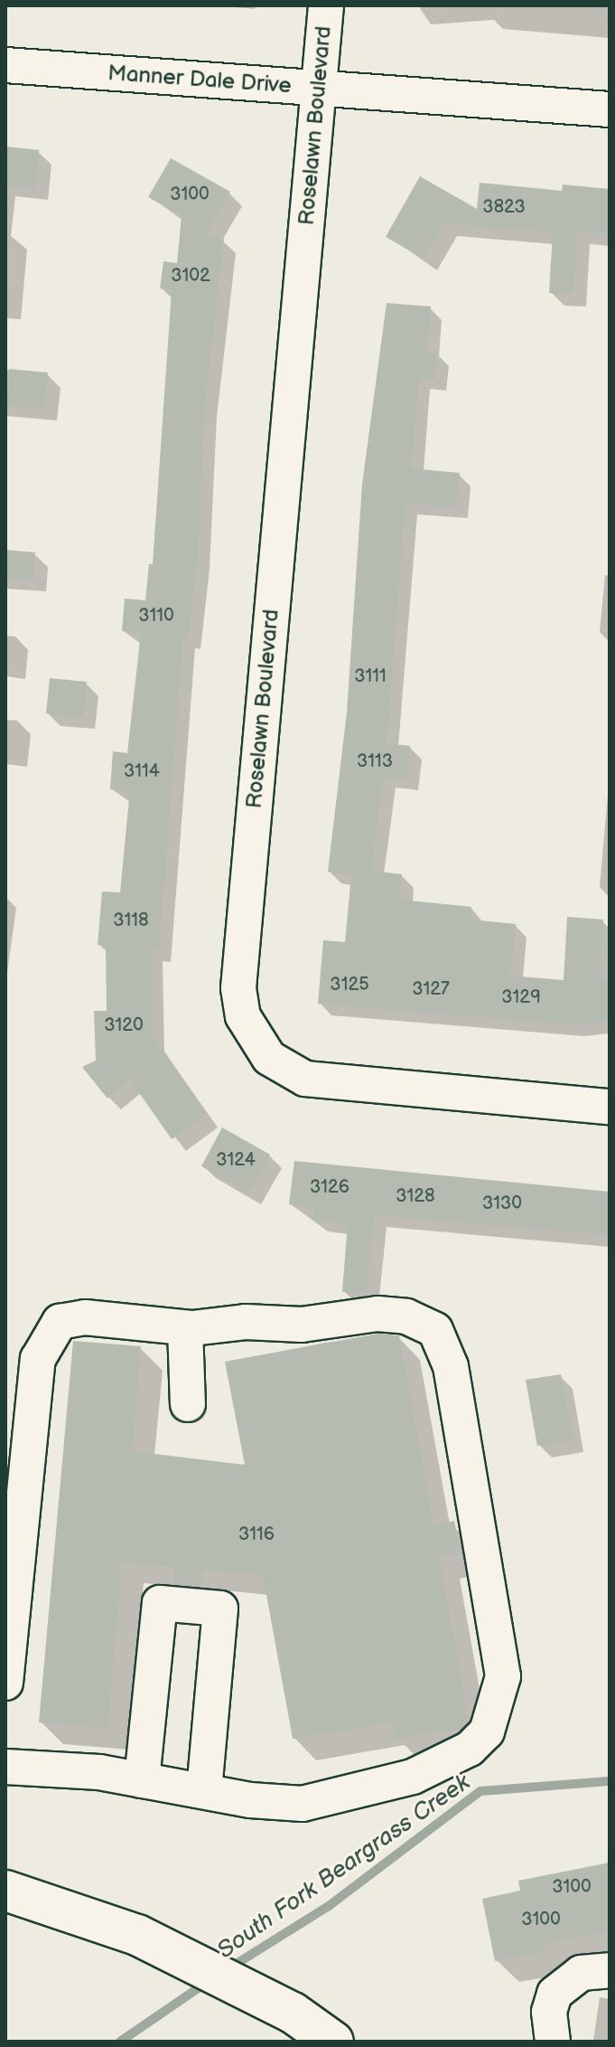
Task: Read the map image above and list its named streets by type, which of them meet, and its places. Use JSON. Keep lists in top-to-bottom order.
{
  "streets": {
    "street": ["Manner Dale Drive", "Roselawn Boulevard"]
  },
  "crossings": [
    ["Manner Dale Drive", "Roselawn Boulevard"]
  ],
  "water": ["South Fork Beargrass Creek"],
  "house_numbers": [
    "3100",
    "3823",
    "3102",
    "3110",
    "3111",
    "3113",
    "3114",
    "3118",
    "3125",
    "3127",
    "3129",
    "3120",
    "3124",
    "3126",
    "3128",
    "3130",
    "3116",
    "3100",
    "3100"
  ]
}
